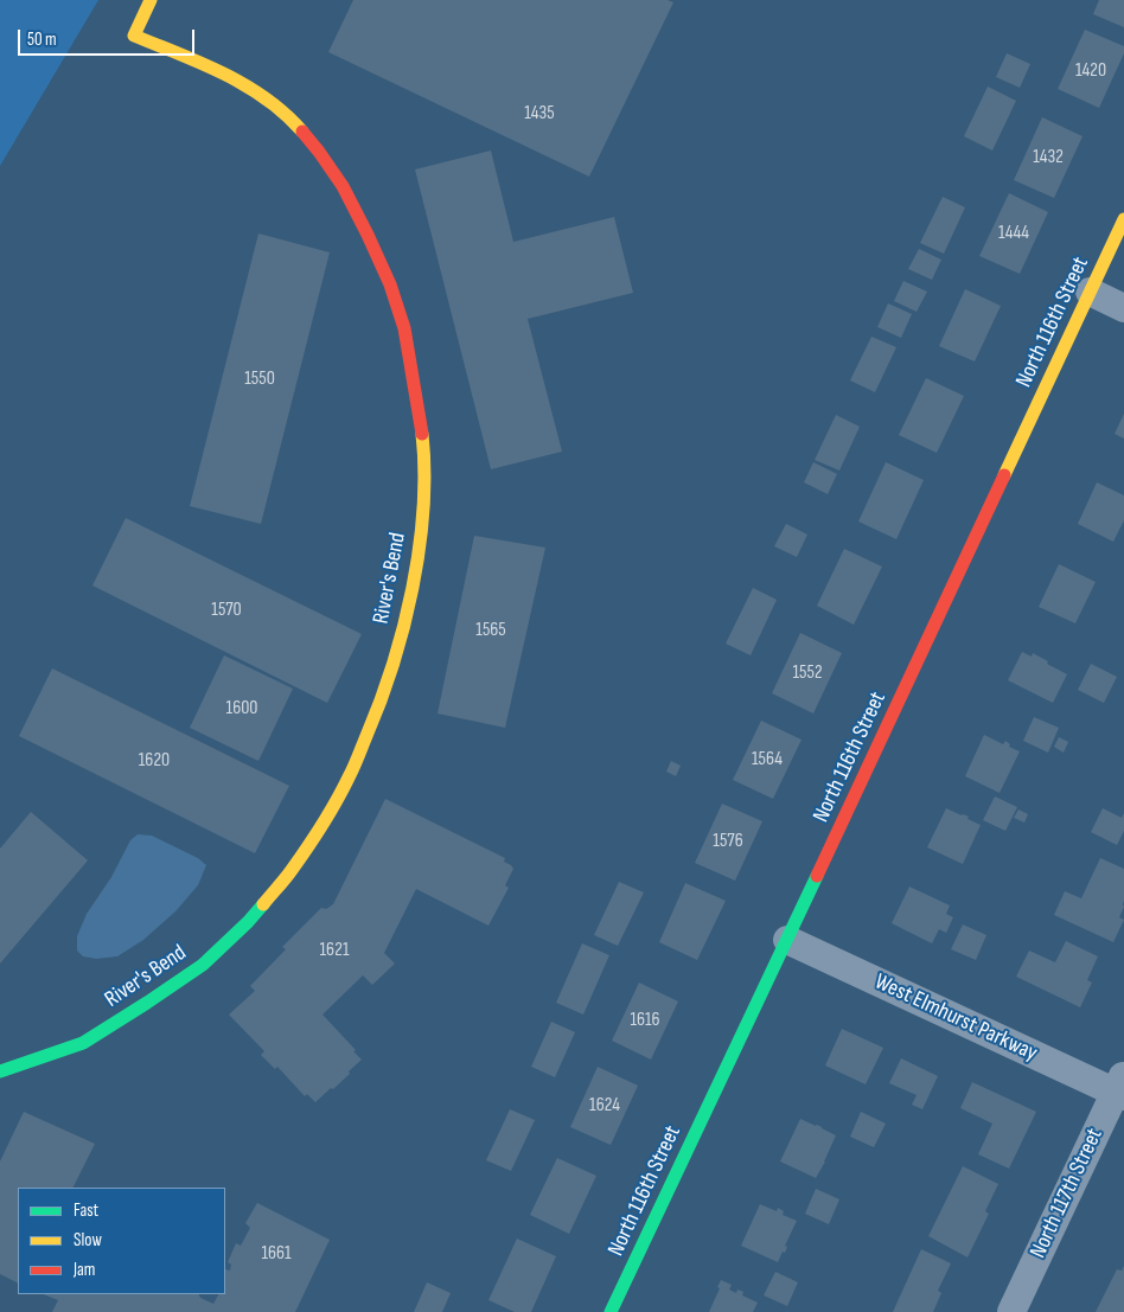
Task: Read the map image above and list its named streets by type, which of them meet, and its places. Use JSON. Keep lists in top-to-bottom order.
{
  "streets": {
    "street": [
      "North 116th Street",
      "River's Bend",
      "West Elmhurst Parkway",
      "North 117th Street"
    ]
  },
  "crossings": [
    ["North 116th Street", "West Elmhurst Parkway"],
    ["West Elmhurst Parkway", "North 117th Street"]
  ],
  "house_numbers": [
    "1420",
    "1435",
    "1432",
    "1444",
    "1550",
    "1570",
    "1565",
    "1552",
    "1600",
    "1564",
    "1620",
    "1576",
    "1621",
    "1616",
    "1624",
    "1661"
  ],
  "legend": ["Fast", "Slow", "Jam"],
  "scale_bar": "50 m"
}
